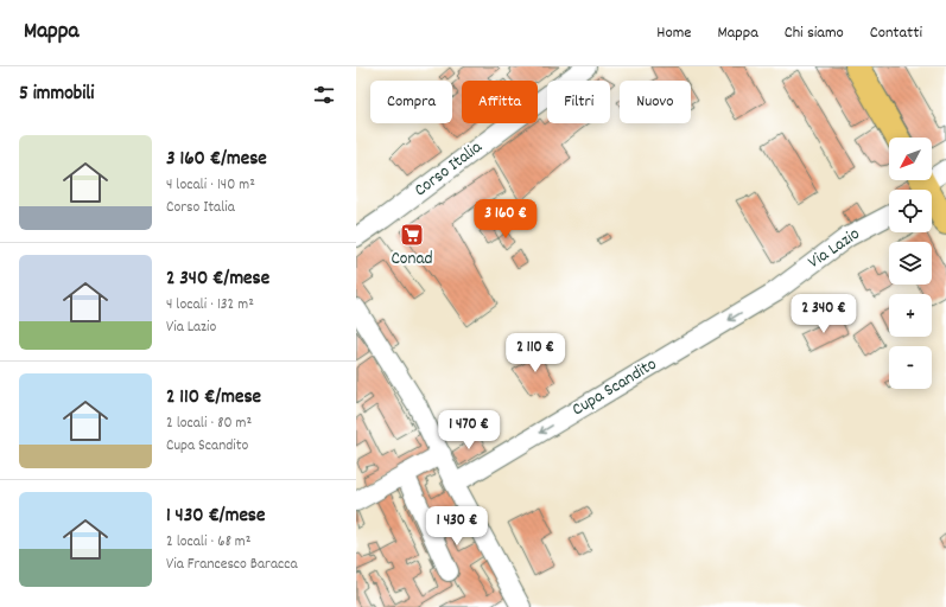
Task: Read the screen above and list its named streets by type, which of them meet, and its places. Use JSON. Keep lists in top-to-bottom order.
{
  "streets": {
    "street": ["Corso Italia", "Via Lazio", "Cupa Scandito"]
  },
  "crossings": [
    ["Via Lazio", "Cupa Scandito"]
  ],
  "one_way": ["Cupa Scandito"],
  "places": {
    "supermarket": ["Conad"]
  },
  "north": "bottom left",
  "page": {
    "header": "Mappa",
    "nav": [
      "Home",
      "Mappa",
      "Chi siamo",
      "Contatti"
    ],
    "heading": "5 immobili",
    "chip": [
      "Compra",
      "Affitta",
      "Filtri",
      "Nuovo"
    ],
    "list": [
      {
        "name": "3 160 €/mese",
        "note": "4 locali · 140 m² · Corso Italia"
      },
      {
        "name": "2 340 €/mese",
        "note": "4 locali · 132 m² · Via Lazio"
      },
      {
        "name": "2 110 €/mese",
        "note": "2 locali · 80 m² · Cupa Scandito"
      },
      {
        "name": "1 430 €/mese",
        "note": "2 locali · 68 m² · Via Francesco Baracca"
      }
    ],
    "map_buttons": ["+", "−"],
    "price": [
      "3 160 €",
      "2 340 €",
      "2 110 €",
      "1 470 €",
      "1 430 €"
    ]
  }
}
